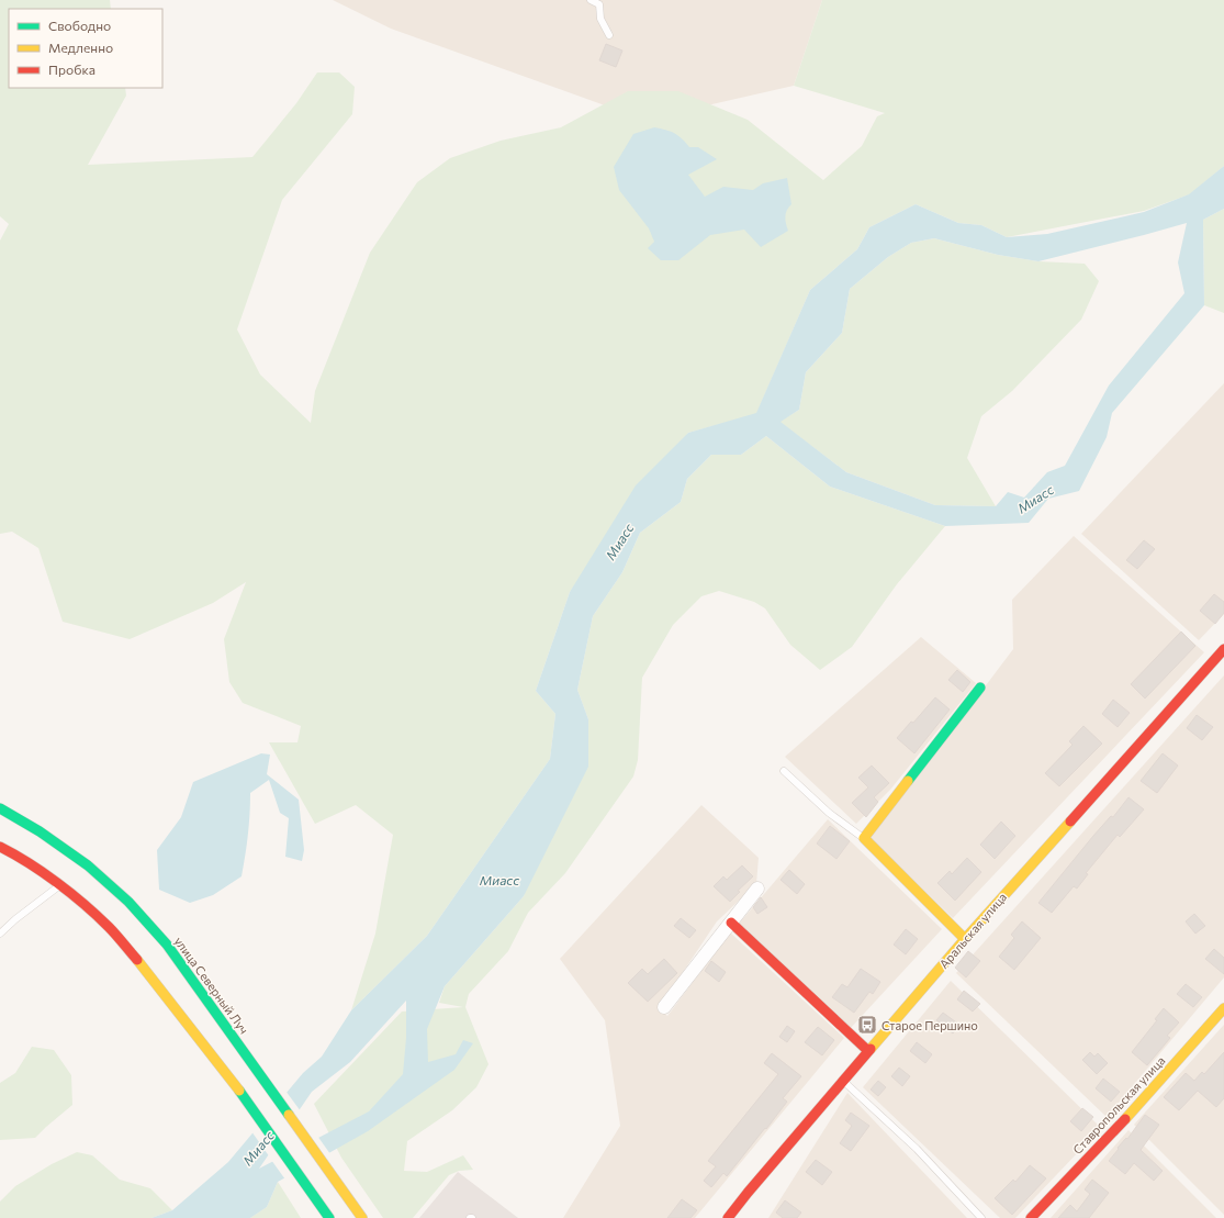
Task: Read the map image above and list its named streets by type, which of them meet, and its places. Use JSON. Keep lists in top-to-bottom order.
{
  "streets": {
    "street": ["Аральская улица", "улица Северный Луч", "Ставропольская улица"]
  },
  "water": ["Миасс"],
  "places": {
    "bus stop": ["Старое Першино"]
  },
  "legend": ["Свободно", "Медленно", "Пробка"]
}
